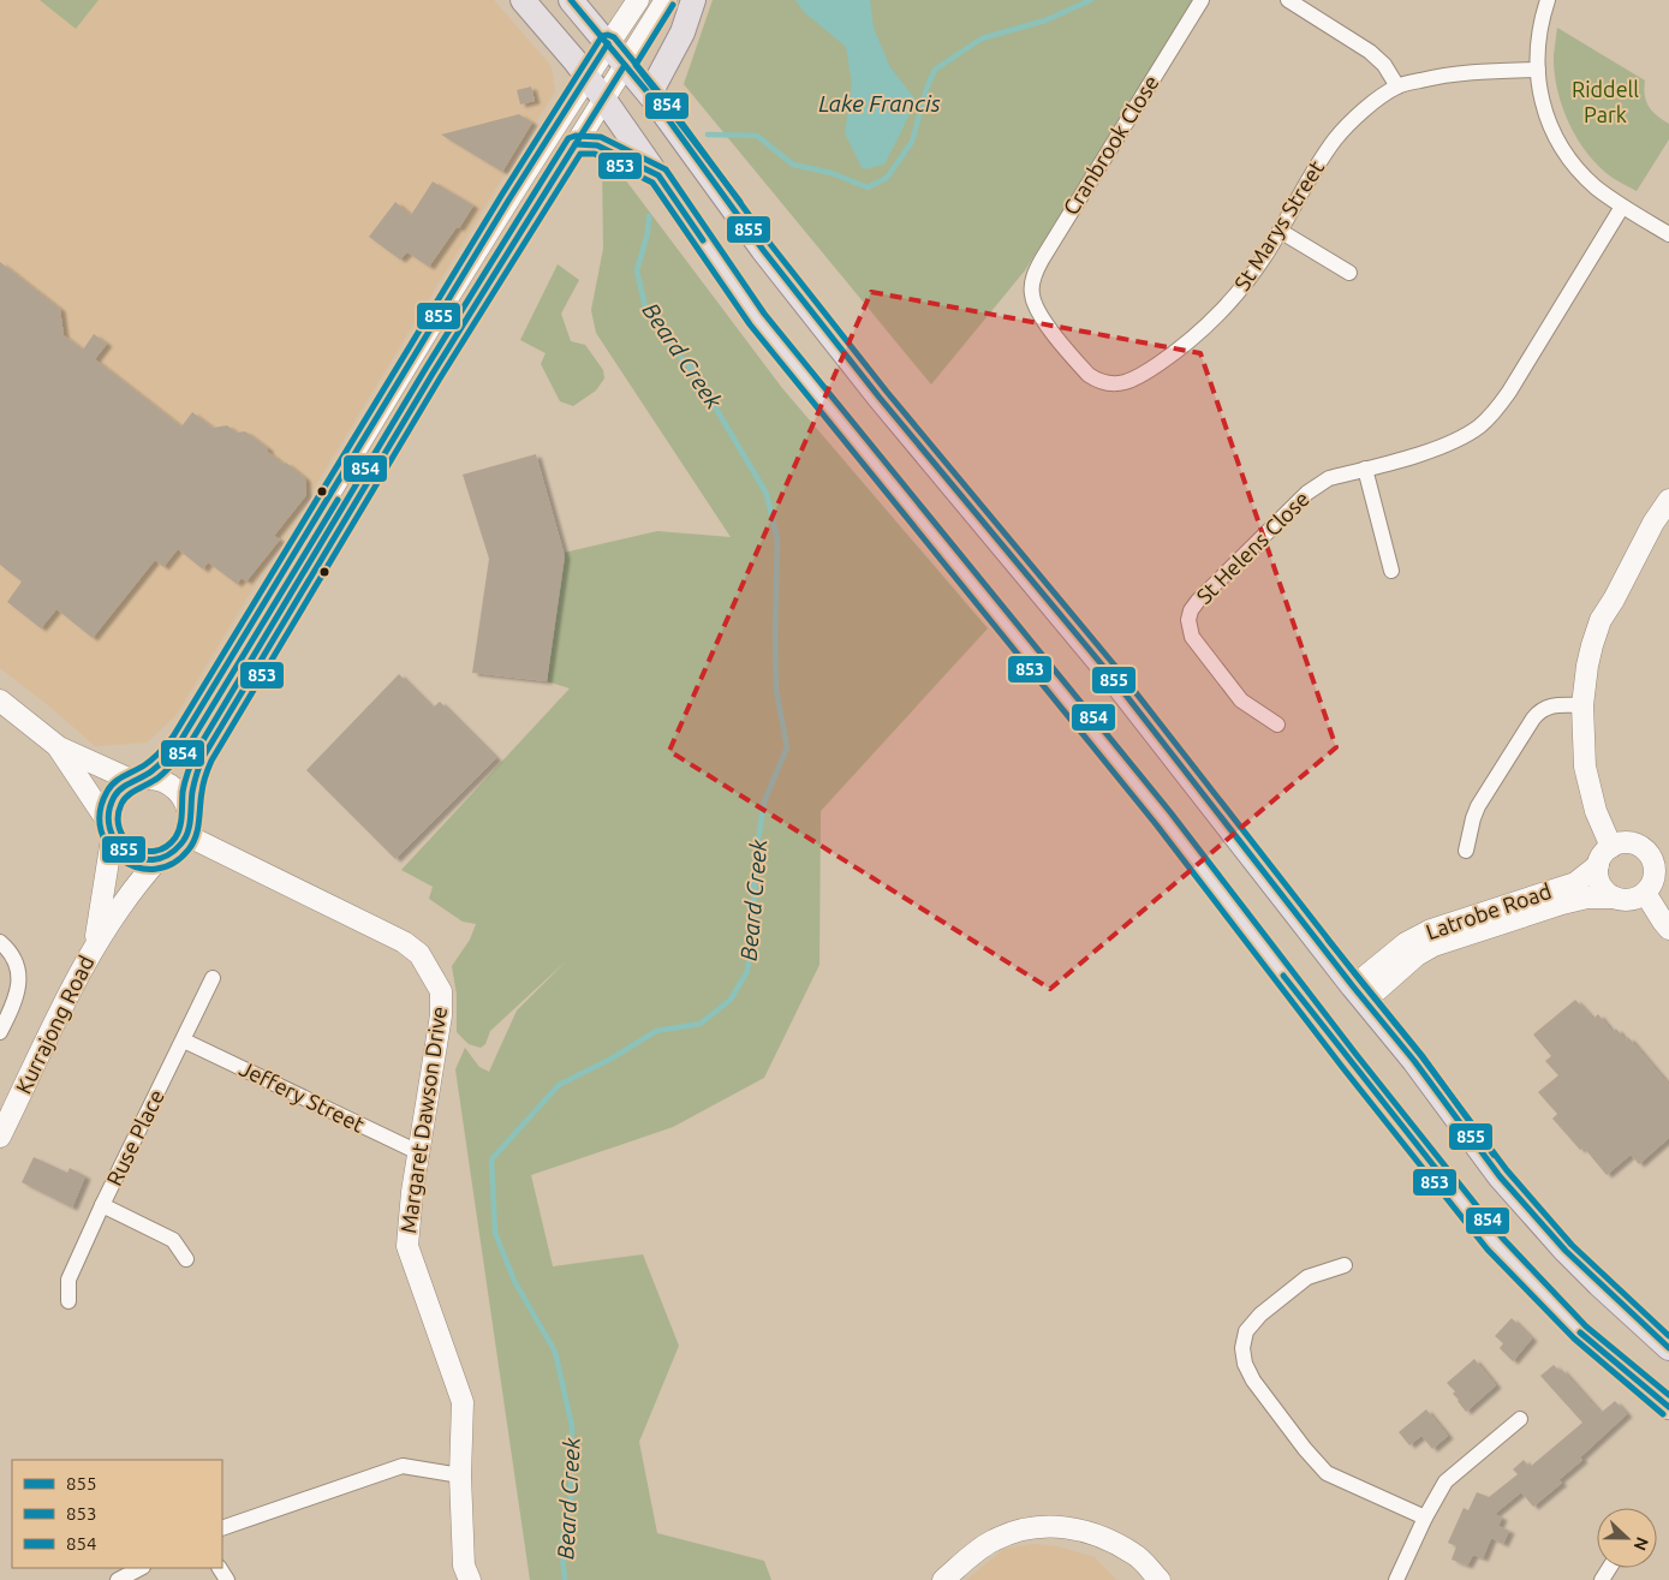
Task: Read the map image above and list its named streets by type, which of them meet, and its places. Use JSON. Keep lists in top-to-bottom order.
{
  "streets": {
    "street": [
      "Cranbrook Close",
      "St Marys Street",
      "St Helens Close",
      "Latrobe Road",
      "Kurrajong Road",
      "Jeffery Street",
      "Margaret Dawson Drive",
      "Ruse Place"
    ]
  },
  "crossings": [
    ["Cranbrook Close", "St Marys Street"],
    ["Jeffery Street", "Margaret Dawson Drive"],
    ["Jeffery Street", "Ruse Place"]
  ],
  "water": ["Lake Francis", "Beard Creek"],
  "parks": ["Riddell Park"],
  "lines": ["transit line 855", "transit line 854", "transit line 853"],
  "legend": ["855", "853", "854"],
  "north": "right"
}
